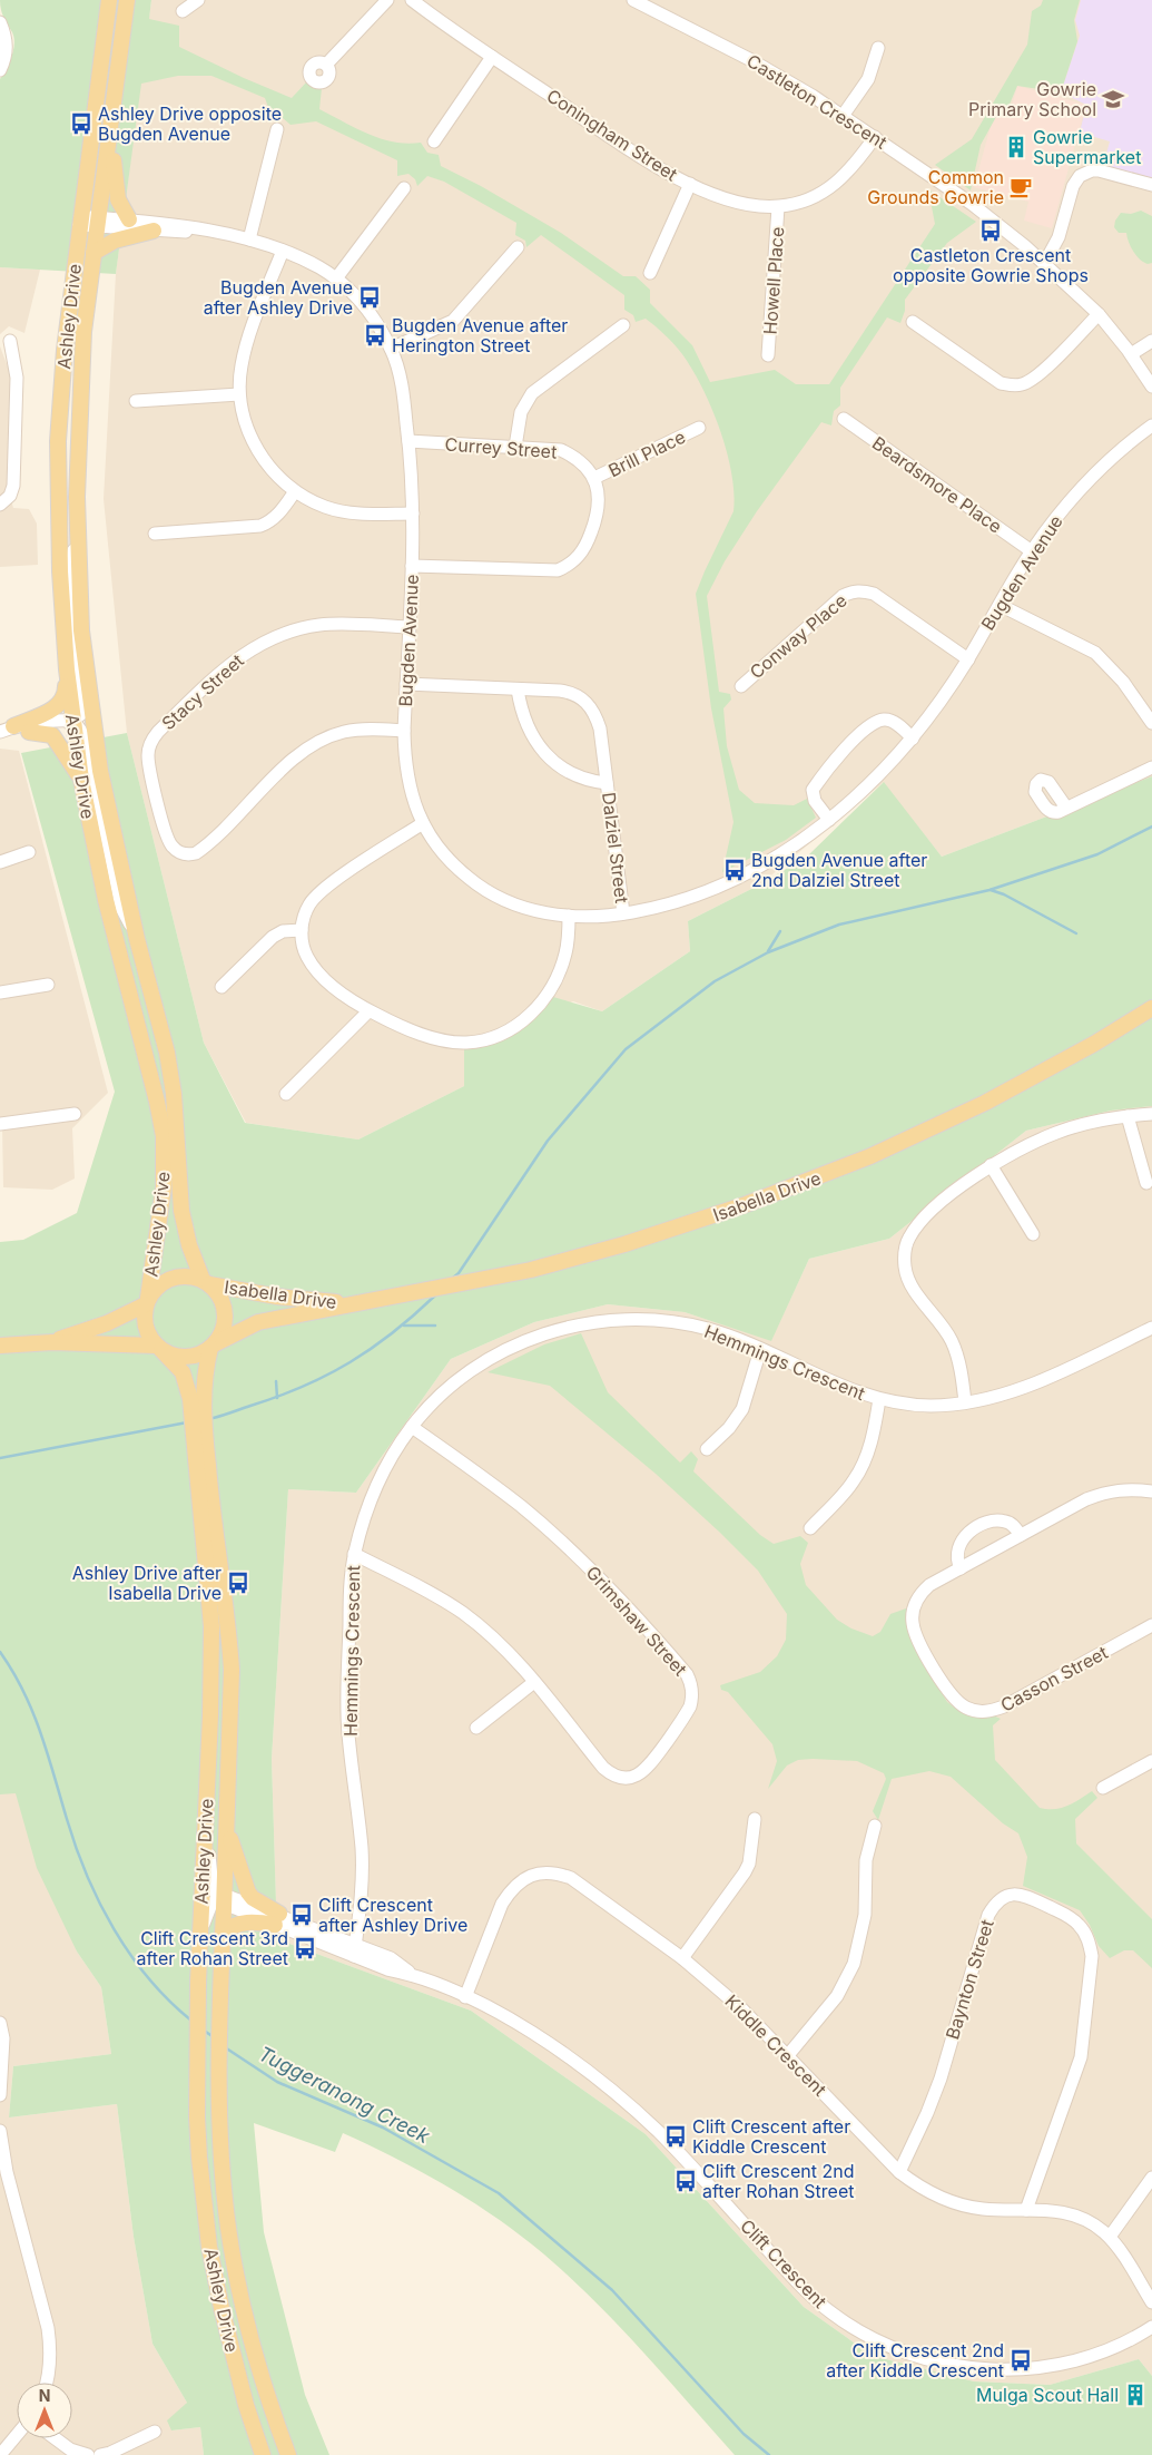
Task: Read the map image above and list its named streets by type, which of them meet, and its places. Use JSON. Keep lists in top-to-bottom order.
{
  "streets": {
    "main road": ["Ashley Drive", "Isabella Drive"],
    "street": [
      "Castleton Crescent",
      "Coningham Street",
      "Howell Place",
      "Currey Street",
      "Brill Place",
      "Beardsmore Place",
      "Bugden Avenue",
      "Conway Place",
      "Stacy Street",
      "Dalziel Street",
      "Hemmings Crescent",
      "Grimshaw Street",
      "Casson Street",
      "Baynton Street",
      "Kiddle Crescent",
      "Clift Crescent"
    ]
  },
  "crossings": [
    ["Castleton Crescent", "Coningham Street"],
    ["Coningham Street", "Howell Place"],
    ["Ashley Drive", "Bugden Avenue"],
    ["Ashley Drive", "Isabella Drive"],
    ["Ashley Drive", "Clift Crescent"],
    ["Currey Street", "Brill Place"],
    ["Currey Street", "Bugden Avenue"],
    ["Beardsmore Place", "Bugden Avenue"],
    ["Bugden Avenue", "Conway Place"],
    ["Bugden Avenue", "Stacy Street"],
    ["Bugden Avenue", "Dalziel Street"],
    ["Hemmings Crescent", "Grimshaw Street"],
    ["Hemmings Crescent", "Clift Crescent"],
    ["Baynton Street", "Kiddle Crescent"],
    ["Kiddle Crescent", "Clift Crescent"]
  ],
  "water": ["Tuggeranong Creek"],
  "places": {
    "school or university": ["Gowrie Primary School"],
    "bus stop": [
      "Ashley Drive opposite Bugden Avenue",
      "Castleton Crescent opposite Gowrie Shops",
      "Bugden Avenue after Ashley Drive",
      "Bugden Avenue after Herington Street",
      "Bugden Avenue after 2nd Dalziel Street",
      "Ashley Drive after Isabella Drive",
      "Clift Crescent after Ashley Drive",
      "Clift Crescent 3rd after Rohan Street",
      "Clift Crescent after Kiddle Crescent",
      "Clift Crescent 2nd after Rohan Street",
      "Clift Crescent 2nd after Kiddle Crescent"
    ],
    "building": ["Gowrie Supermarket", "Mulga Scout Hall"],
    "cafe": ["Common Grounds Gowrie"]
  },
  "north": "top"
}
